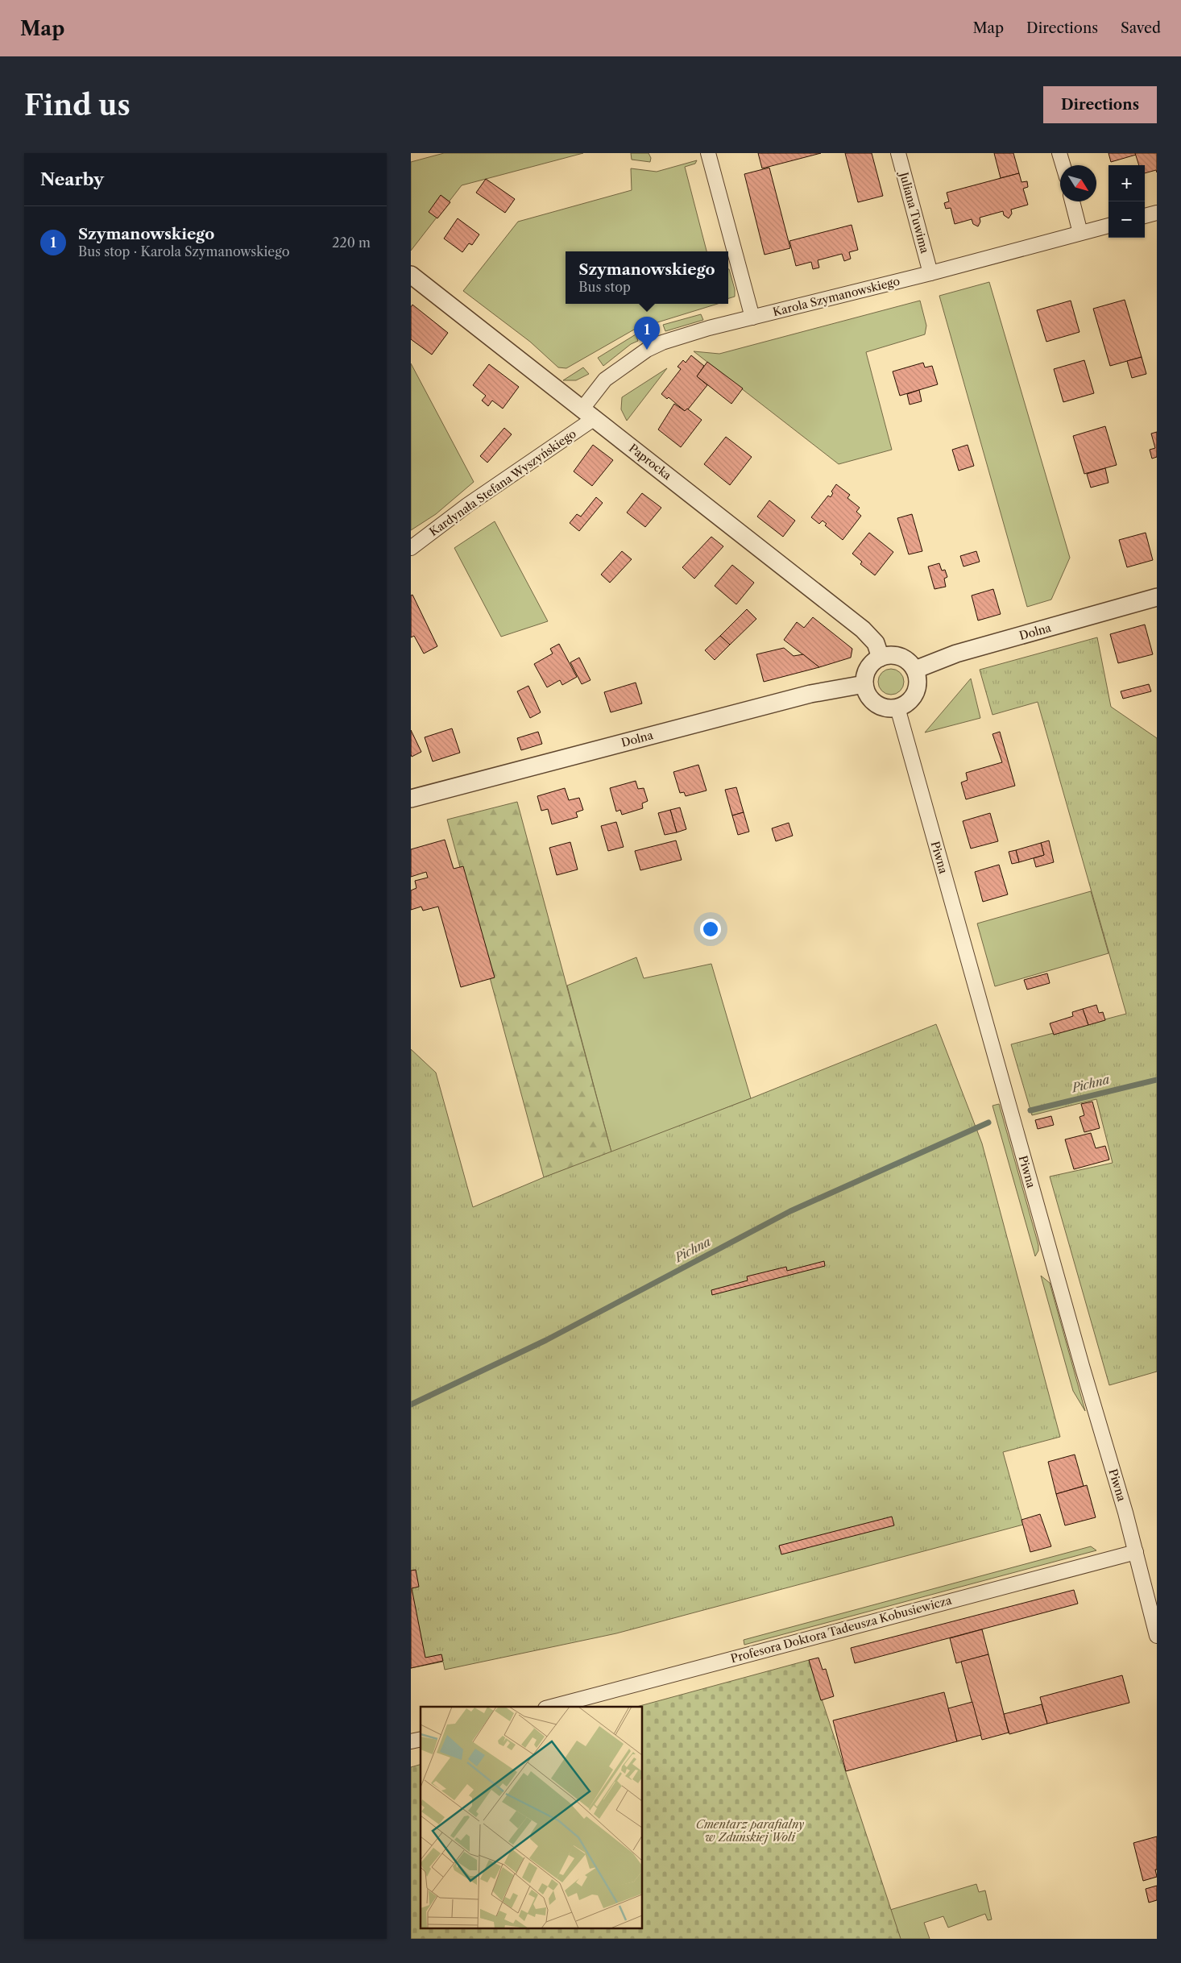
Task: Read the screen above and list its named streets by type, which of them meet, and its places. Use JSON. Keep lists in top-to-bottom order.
{
  "streets": {
    "street": [
      "Juliana Tuwima",
      "Karola Szymanowskiego",
      "Paprocka",
      "Kardynała Stefana Wyszyńskiego",
      "Dolna",
      "Piwna",
      "Profesora Doktora Tadeusza Kobusiewicza"
    ]
  },
  "crossings": [
    ["Juliana Tuwima", "Karola Szymanowskiego"],
    ["Karola Szymanowskiego", "Paprocka"],
    ["Karola Szymanowskiego", "Kardynała Stefana Wyszyńskiego"],
    ["Paprocka", "Kardynała Stefana Wyszyńskiego"],
    ["Paprocka", "Dolna"],
    ["Paprocka", "Piwna"],
    ["Dolna", "Piwna"],
    ["Piwna", "Profesora Doktora Tadeusza Kobusiewicza"]
  ],
  "water": ["Pichna"],
  "parks": ["Cmentarz parafialny w Zduńskiej Woli"],
  "north": "bottom right",
  "page": {
    "header": "Map",
    "nav": ["Map", "Directions", "Saved"],
    "buttons": "Directions",
    "title": "Find us",
    "heading": "Nearby",
    "map_buttons": ["+", "−"],
    "list": [
      {
        "mark": "1",
        "name": "Szymanowskiego",
        "note": "Bus stop · Karola Szymanowskiego",
        "value": "220 m"
      }
    ],
    "popup": ["Szymanowskiego", "Bus stop"],
    "pins": "1"
  }
}
